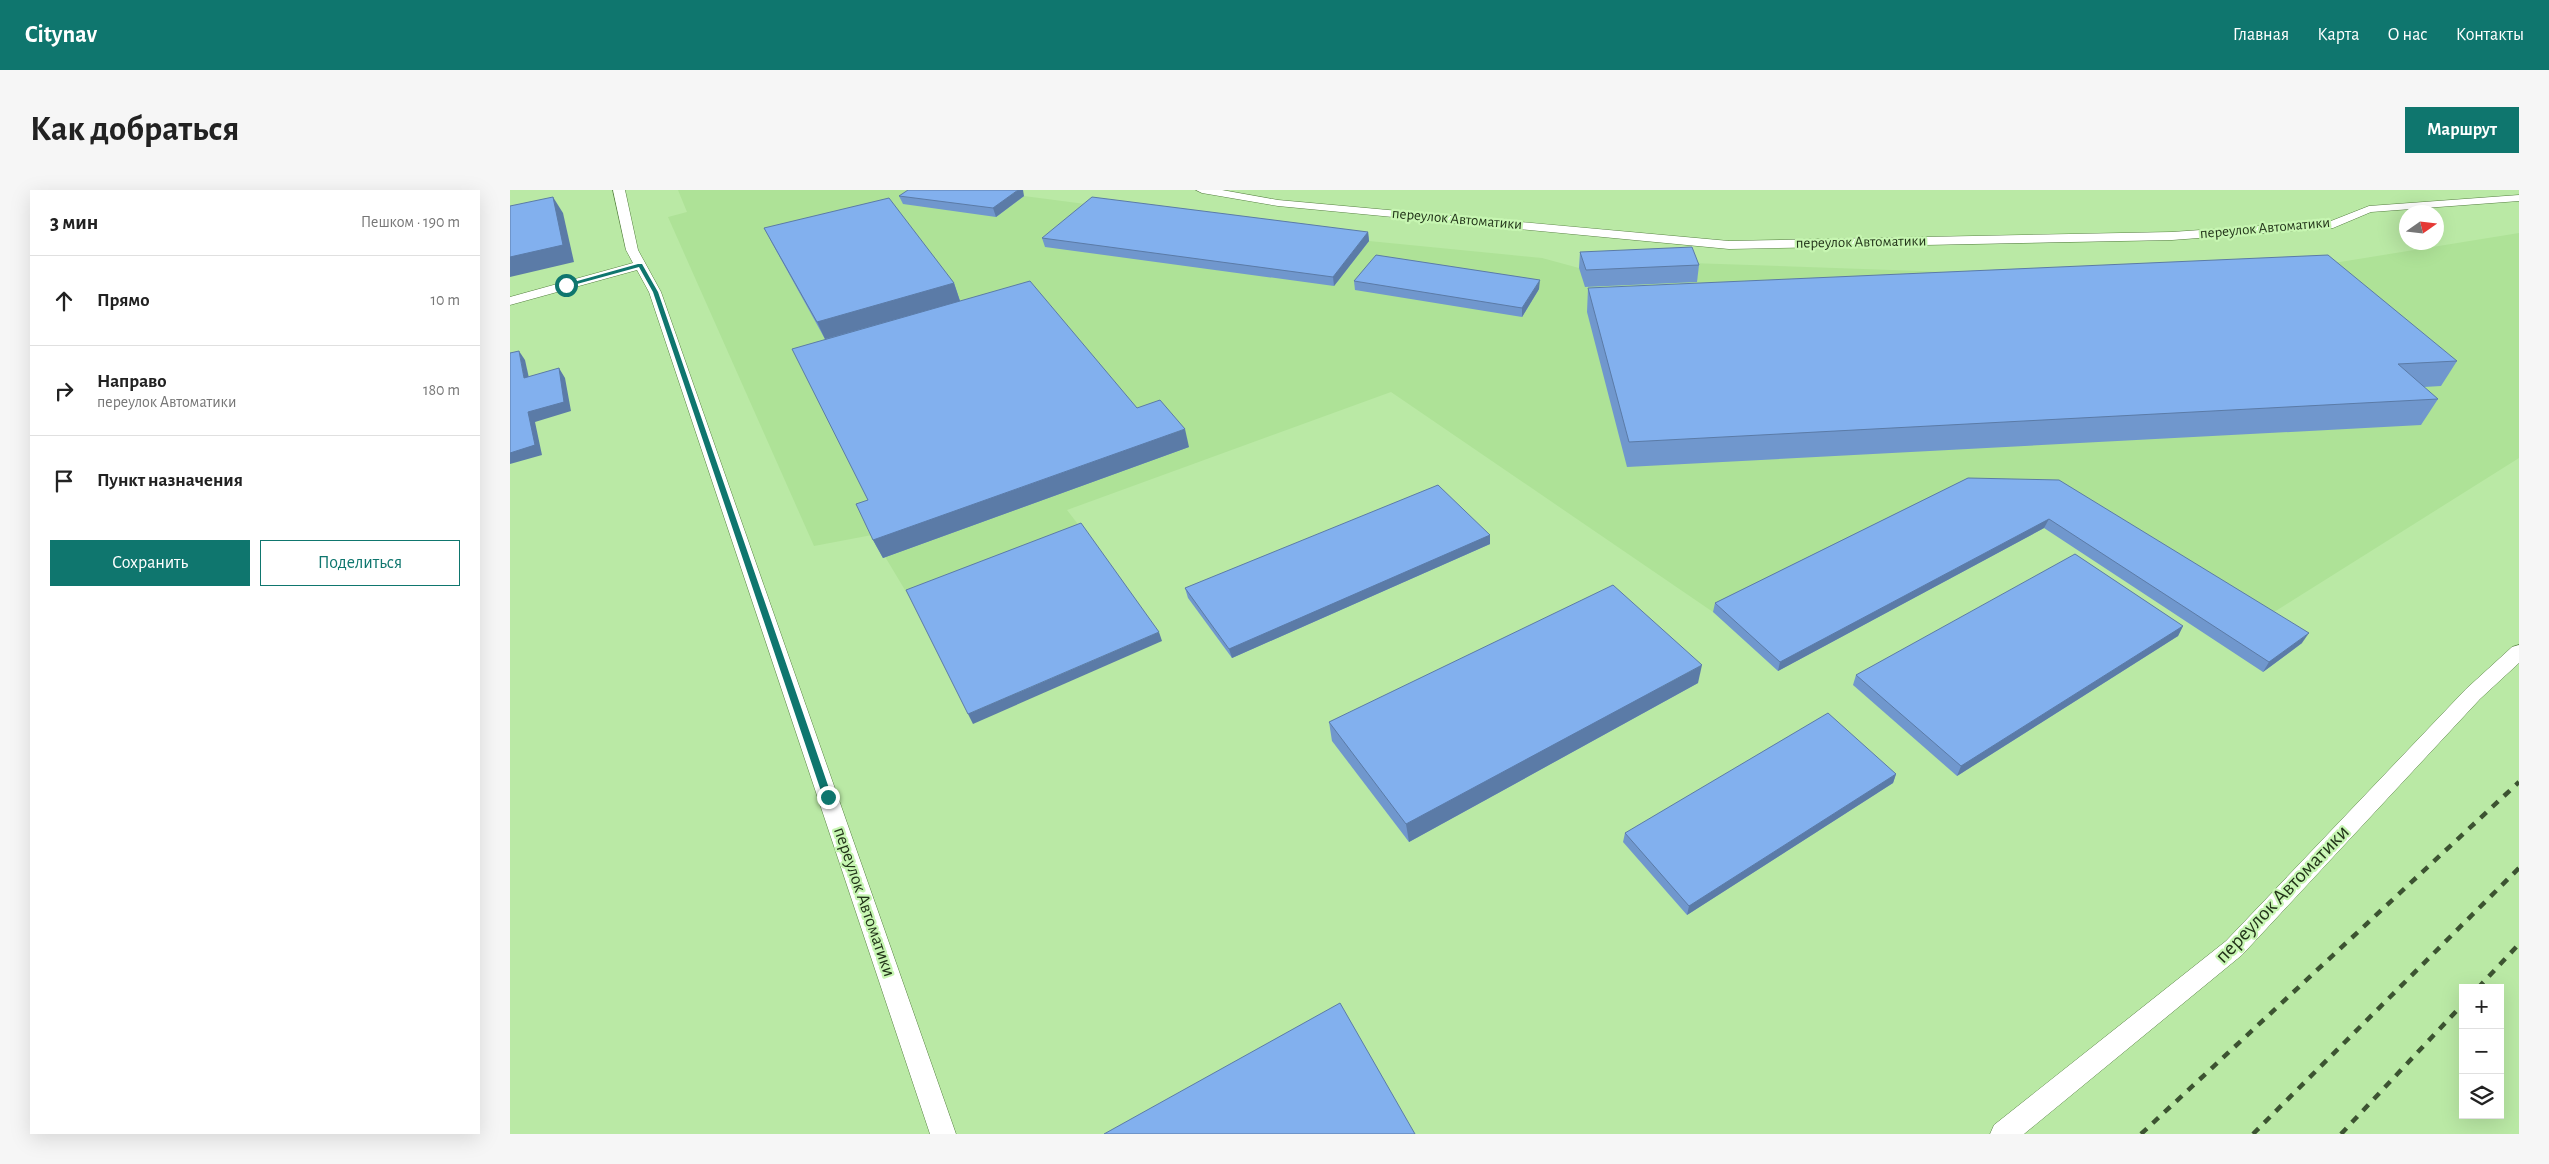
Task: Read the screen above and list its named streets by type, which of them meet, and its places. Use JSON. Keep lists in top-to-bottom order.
{
  "streets": {
    "lane": ["переулок Автоматики"]
  },
  "north": "right",
  "page": {
    "header": "Citynav",
    "nav": [
      "Главная",
      "Карта",
      "О нас",
      "Контакты"
    ],
    "buttons": [
      "Маршрут",
      ["Сохранить", "Поделиться"]
    ],
    "title": "Как добраться",
    "heading": ["3 мин", "Пешком · 190 m"],
    "list": [
      ["Прямо", "10 m"],
      ["Направо", "переулок Автоматики", "180 m"],
      "Пункт назначения"
    ],
    "map_buttons": ["+", "−"]
  }
}
